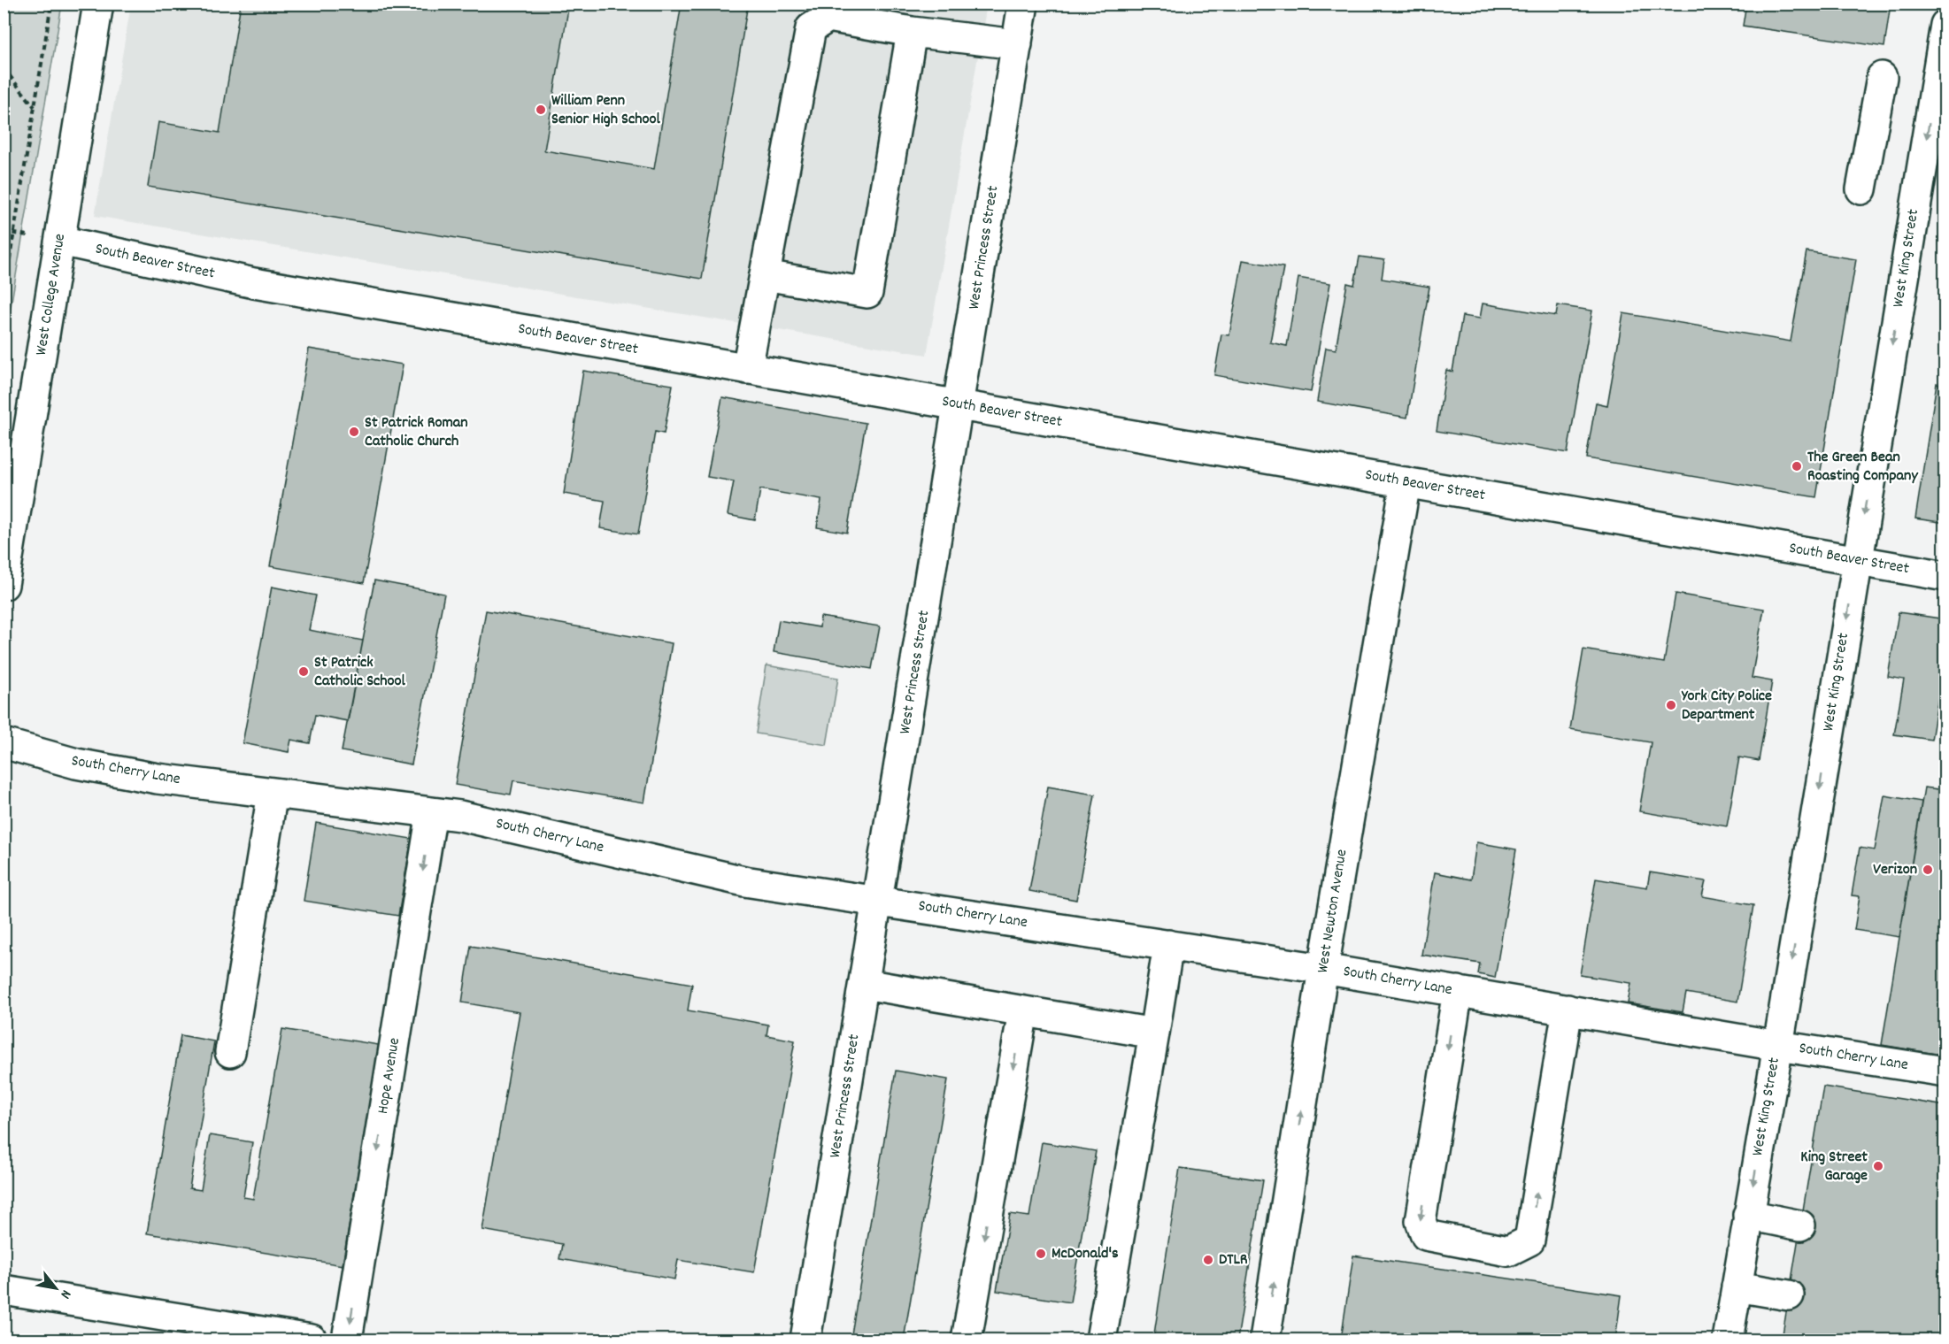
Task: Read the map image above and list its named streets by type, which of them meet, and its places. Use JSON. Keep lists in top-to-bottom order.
{
  "streets": {
    "street": [
      "West Princess Street",
      "West King Street",
      "South Beaver Street",
      "West College Avenue",
      "South Cherry Lane",
      "West Newton Avenue",
      "Hope Avenue"
    ]
  },
  "crossings": [
    ["West Princess Street", "South Beaver Street"],
    ["West Princess Street", "South Cherry Lane"],
    ["West King Street", "South Beaver Street"],
    ["West King Street", "South Cherry Lane"],
    ["South Beaver Street", "West College Avenue"],
    ["South Beaver Street", "West Newton Avenue"],
    ["South Cherry Lane", "West Newton Avenue"],
    ["South Cherry Lane", "Hope Avenue"]
  ],
  "one_way": ["West King Street"],
  "places": [
    "William Penn Senior High School",
    "St Patrick Roman Catholic Church",
    "The Green Bean Roasting Company",
    "St Patrick Catholic School",
    "York City Police Department",
    "Verizon",
    "King Street Garage",
    "McDonald's",
    "DTLR"
  ],
  "north": "bottom right"
}
